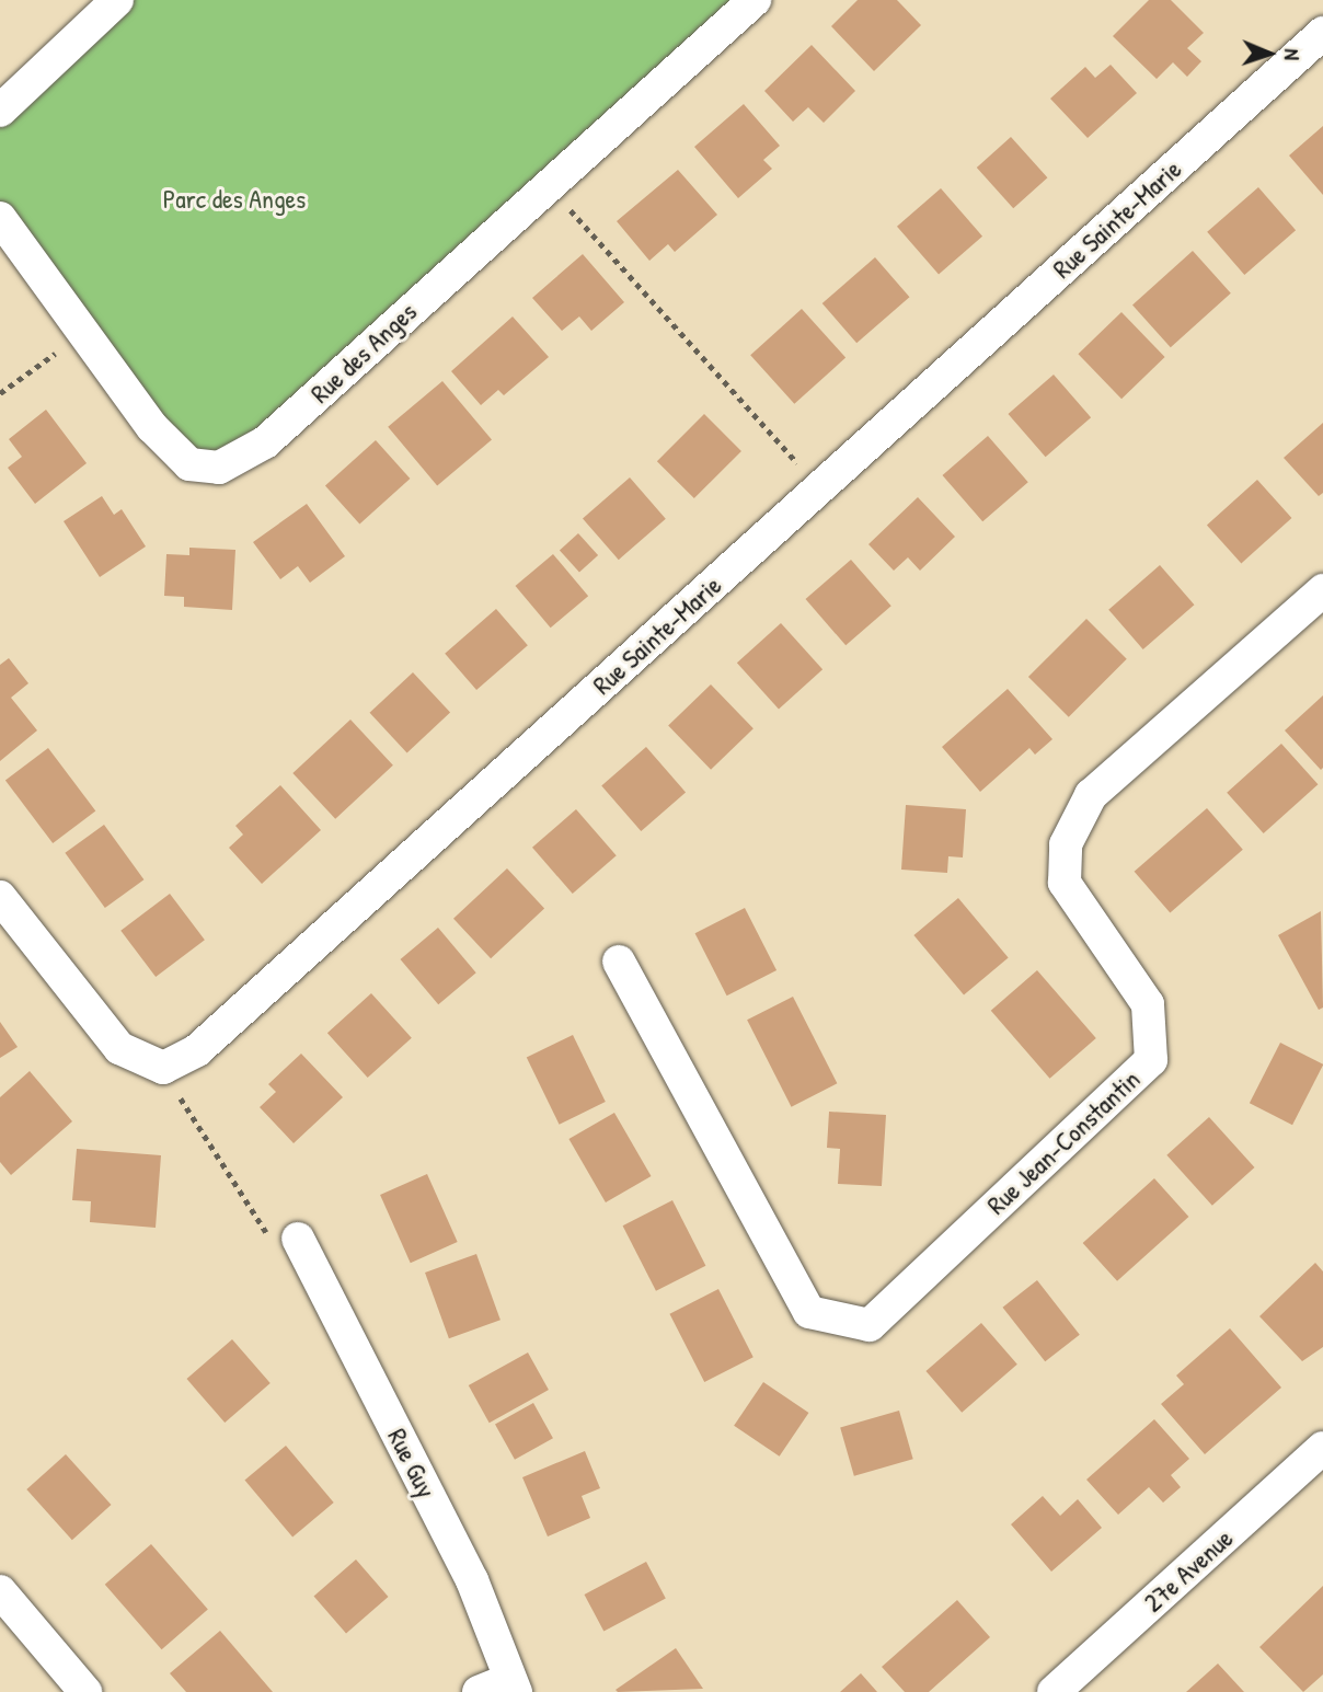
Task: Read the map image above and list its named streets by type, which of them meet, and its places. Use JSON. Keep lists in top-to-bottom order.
{
  "streets": {
    "street": [
      "Rue Sainte-Marie",
      "Rue des Anges",
      "Rue Jean-Constantin",
      "Rue Guy",
      "27e Avenue"
    ]
  },
  "parks": ["Parc des Anges"],
  "north": "right"
}
